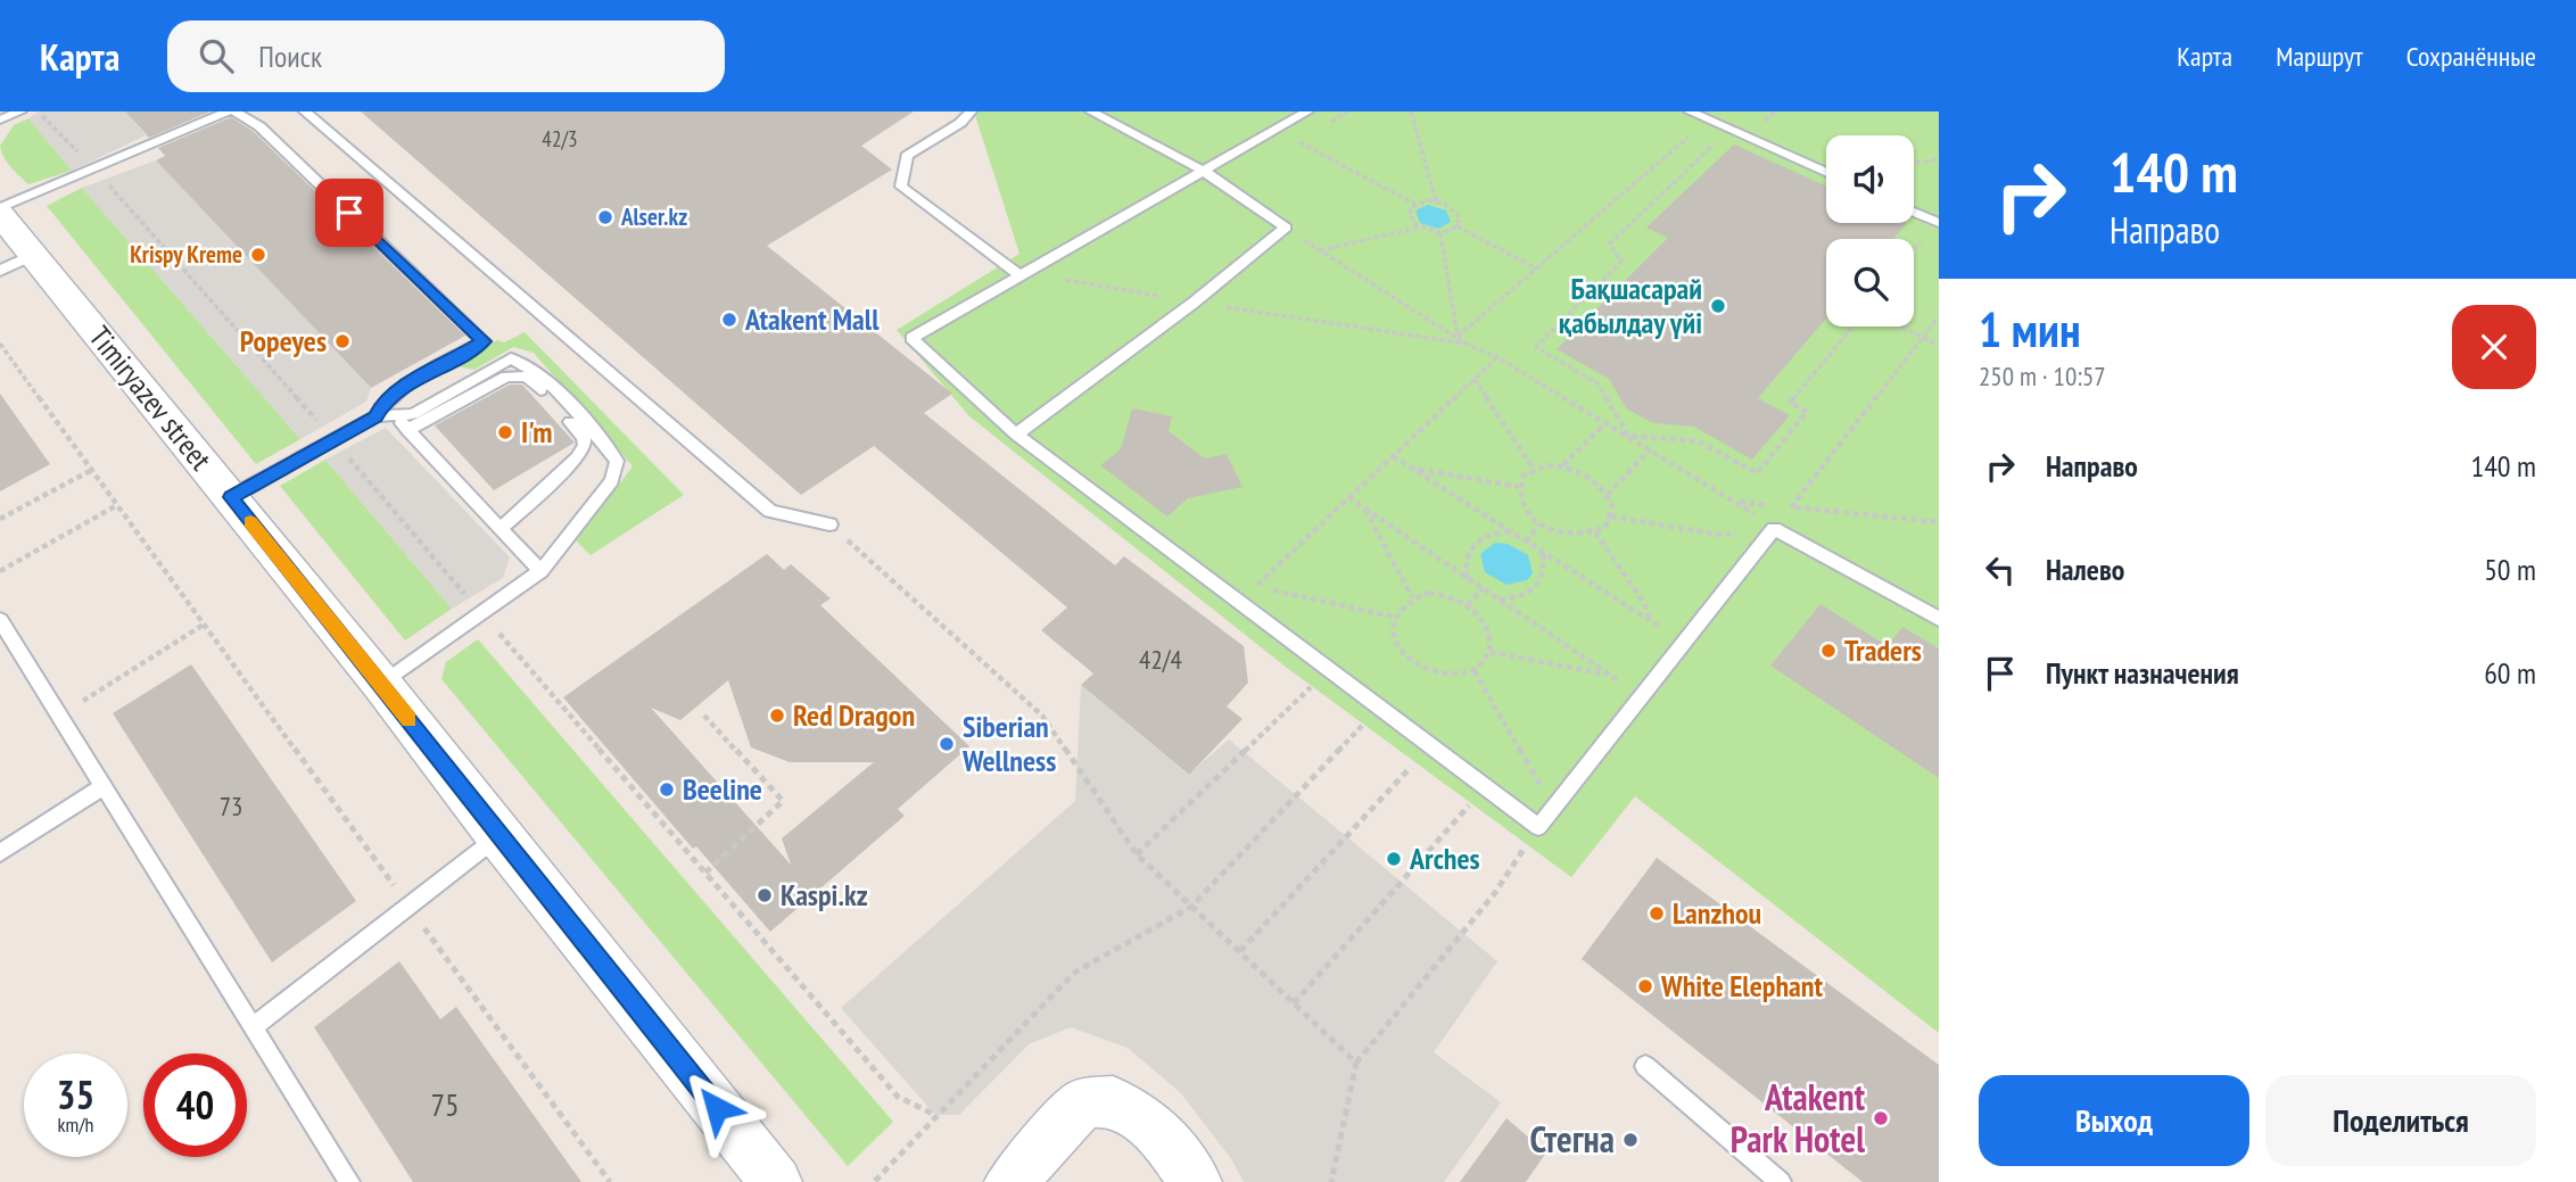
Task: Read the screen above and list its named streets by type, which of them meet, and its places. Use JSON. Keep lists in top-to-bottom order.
{
  "streets": {
    "street": ["Timiryazev street"]
  },
  "places": [
    "Alser.kz",
    "Krispy Kreme",
    "Бақшасарай қабылдау үйі",
    "Atakent Mall",
    "Popeyes",
    "I'm",
    "Traders",
    "Red Dragon",
    "Siberian Wellness",
    "Beeline",
    "Arches",
    "Kaspi.kz",
    "Lanzhou",
    "White Elephant",
    "Atakent Park Hotel",
    "Стегна"
  ],
  "house_numbers": [
    "42/3",
    "42/4",
    "73",
    "75"
  ],
  "page": {
    "header": "Карта",
    "search": "Поиск",
    "nav": ["Карта", "Маршрут", "Сохранённые"],
    "turn": ["140 m", "Направо"],
    "heading": ["1 мин", "250 m · 10:57"],
    "list": [
      {
        "name": "Направо",
        "value": "140 m"
      },
      {
        "name": "Налево",
        "value": "50 m"
      },
      {
        "name": "Пункт назначения",
        "value": "60 m"
      }
    ],
    "speed": "35 km/h",
    "limit": "40",
    "buttons": ["Выход", "Поделиться"]
  }
}
